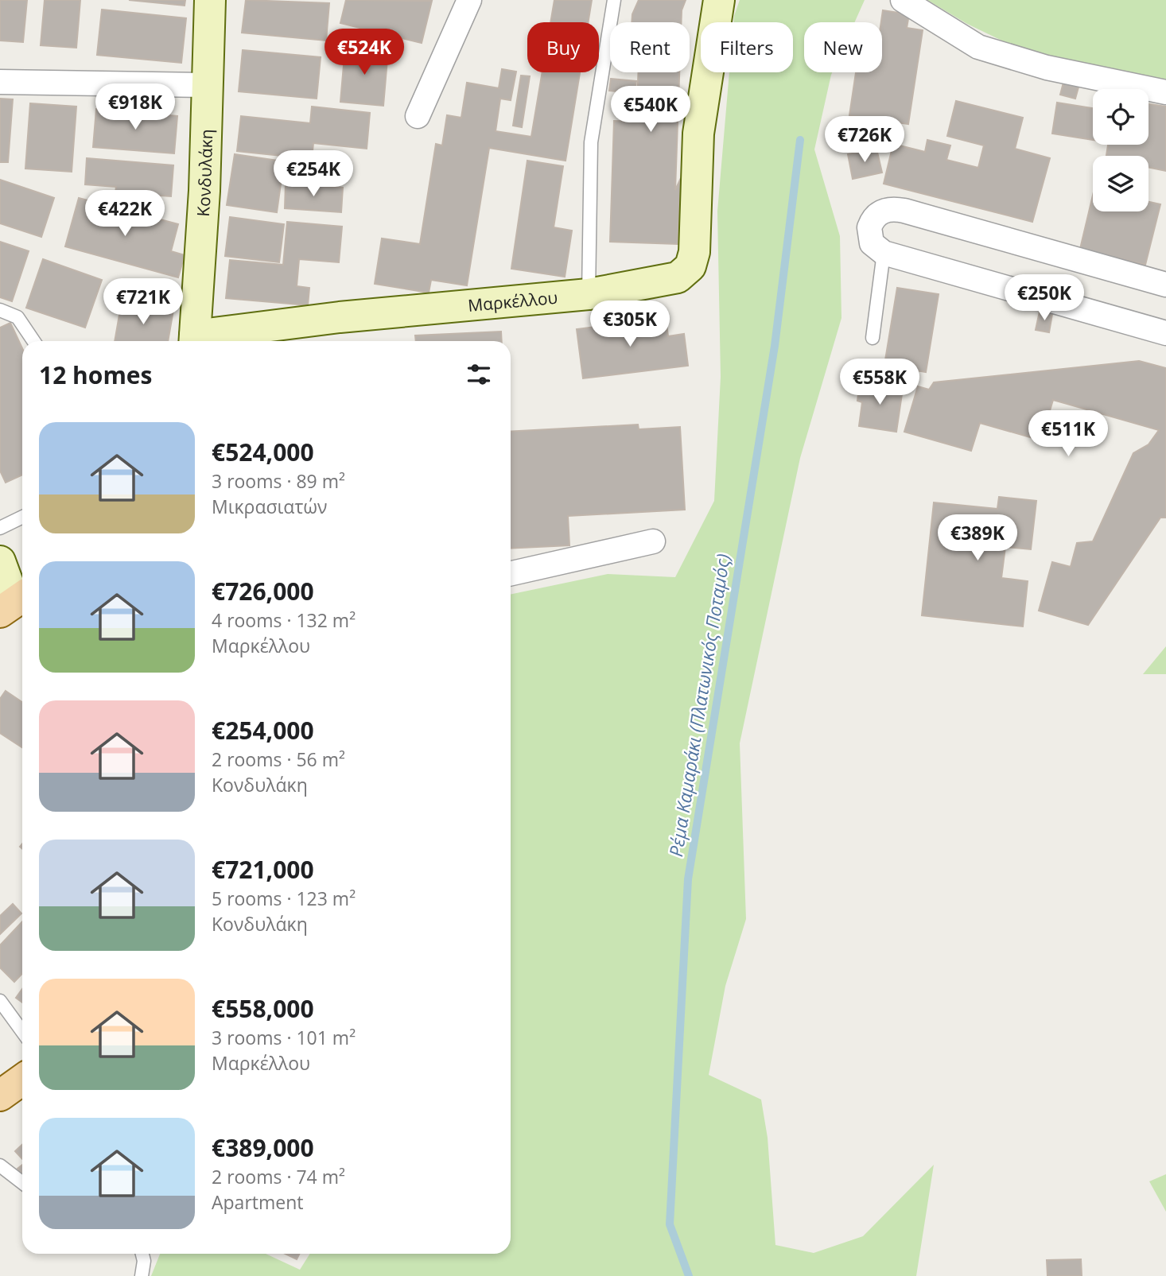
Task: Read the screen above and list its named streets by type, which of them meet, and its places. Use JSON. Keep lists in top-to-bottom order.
{
  "streets": {
    "street": ["Κονδυλάκη", "Μαρκέλλου"]
  },
  "crossings": [
    ["Κονδυλάκη", "Μαρκέλλου"]
  ],
  "water": ["Ρέμα Καμαράκι (Πλατωνικός Ποταμός)"],
  "page": {
    "chip": [
      "Buy",
      "Rent",
      "Filters",
      "New"
    ],
    "price": [
      "€524K",
      "€918K",
      "€540K",
      "€726K",
      "€254K",
      "€422K",
      "€250K",
      "€721K",
      "€305K",
      "€558K",
      "€511K",
      "€389K"
    ],
    "heading": "12 homes",
    "list": [
      {
        "name": "€524,000",
        "note": "3 rooms · 89 m² · Μικρασιατών"
      },
      {
        "name": "€726,000",
        "note": "4 rooms · 132 m² · Μαρκέλλου"
      },
      {
        "name": "€254,000",
        "note": "2 rooms · 56 m² · Κονδυλάκη"
      },
      {
        "name": "€721,000",
        "note": "5 rooms · 123 m² · Κονδυλάκη"
      },
      {
        "name": "€558,000",
        "note": "3 rooms · 101 m² · Μαρκέλλου"
      },
      {
        "name": "€389,000",
        "note": "2 rooms · 74 m² · Apartment"
      }
    ]
  }
}
